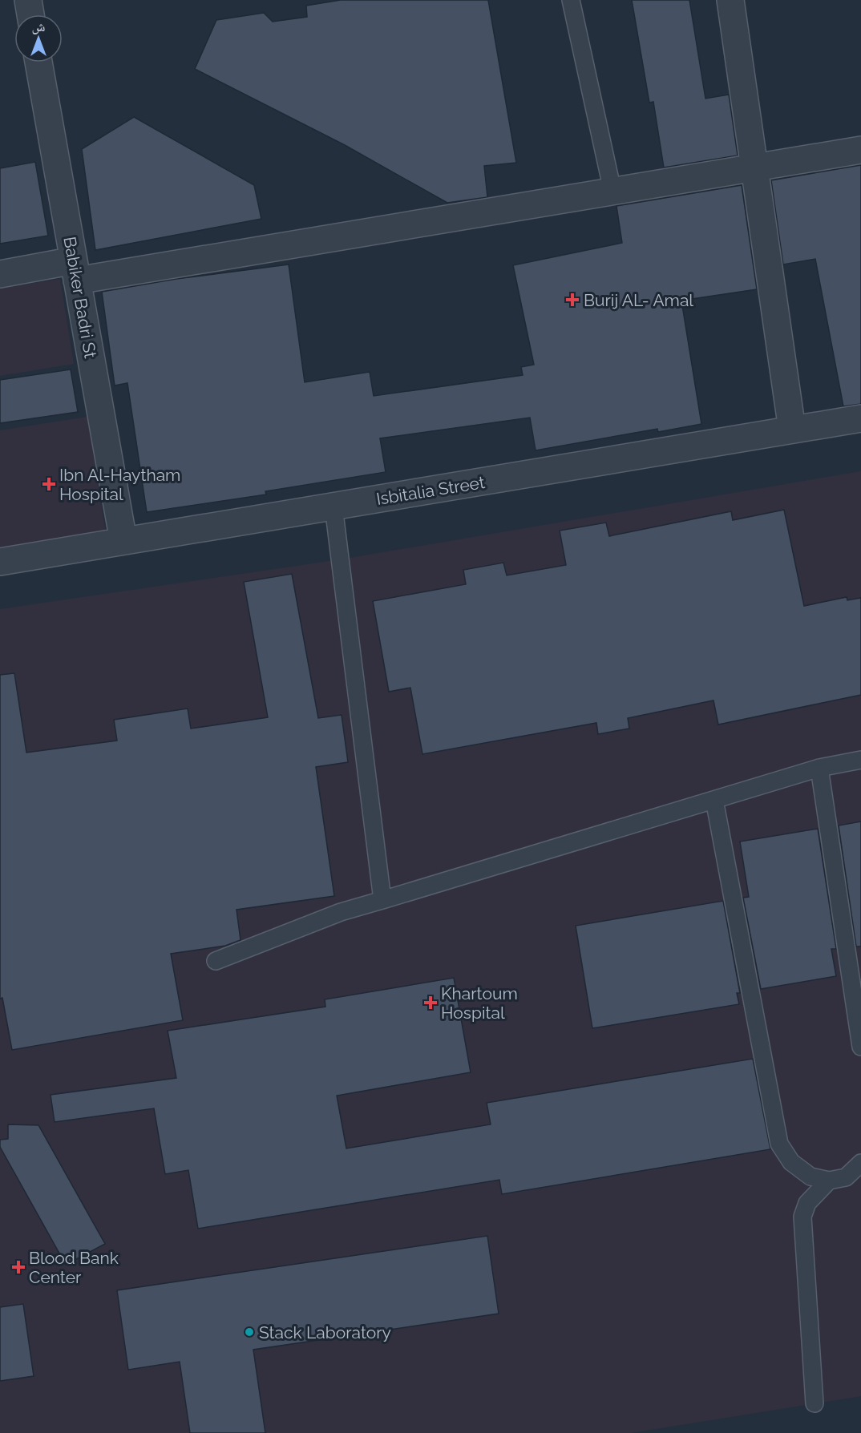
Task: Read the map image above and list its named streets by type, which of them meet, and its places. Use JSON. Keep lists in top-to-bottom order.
{
  "streets": {
    "street": ["Babiker Badri St", "Isbitalia Street"]
  },
  "crossings": [
    ["Babiker Badri St", "Isbitalia Street"]
  ],
  "places": {
    "health": [
      "Burij AL- Amal",
      "Ibn Al-Haytham Hospital",
      "Khartoum Hospital",
      "Blood Bank Center"
    ],
    "other": ["Stack Laboratory"]
  },
  "north": "top"
}
